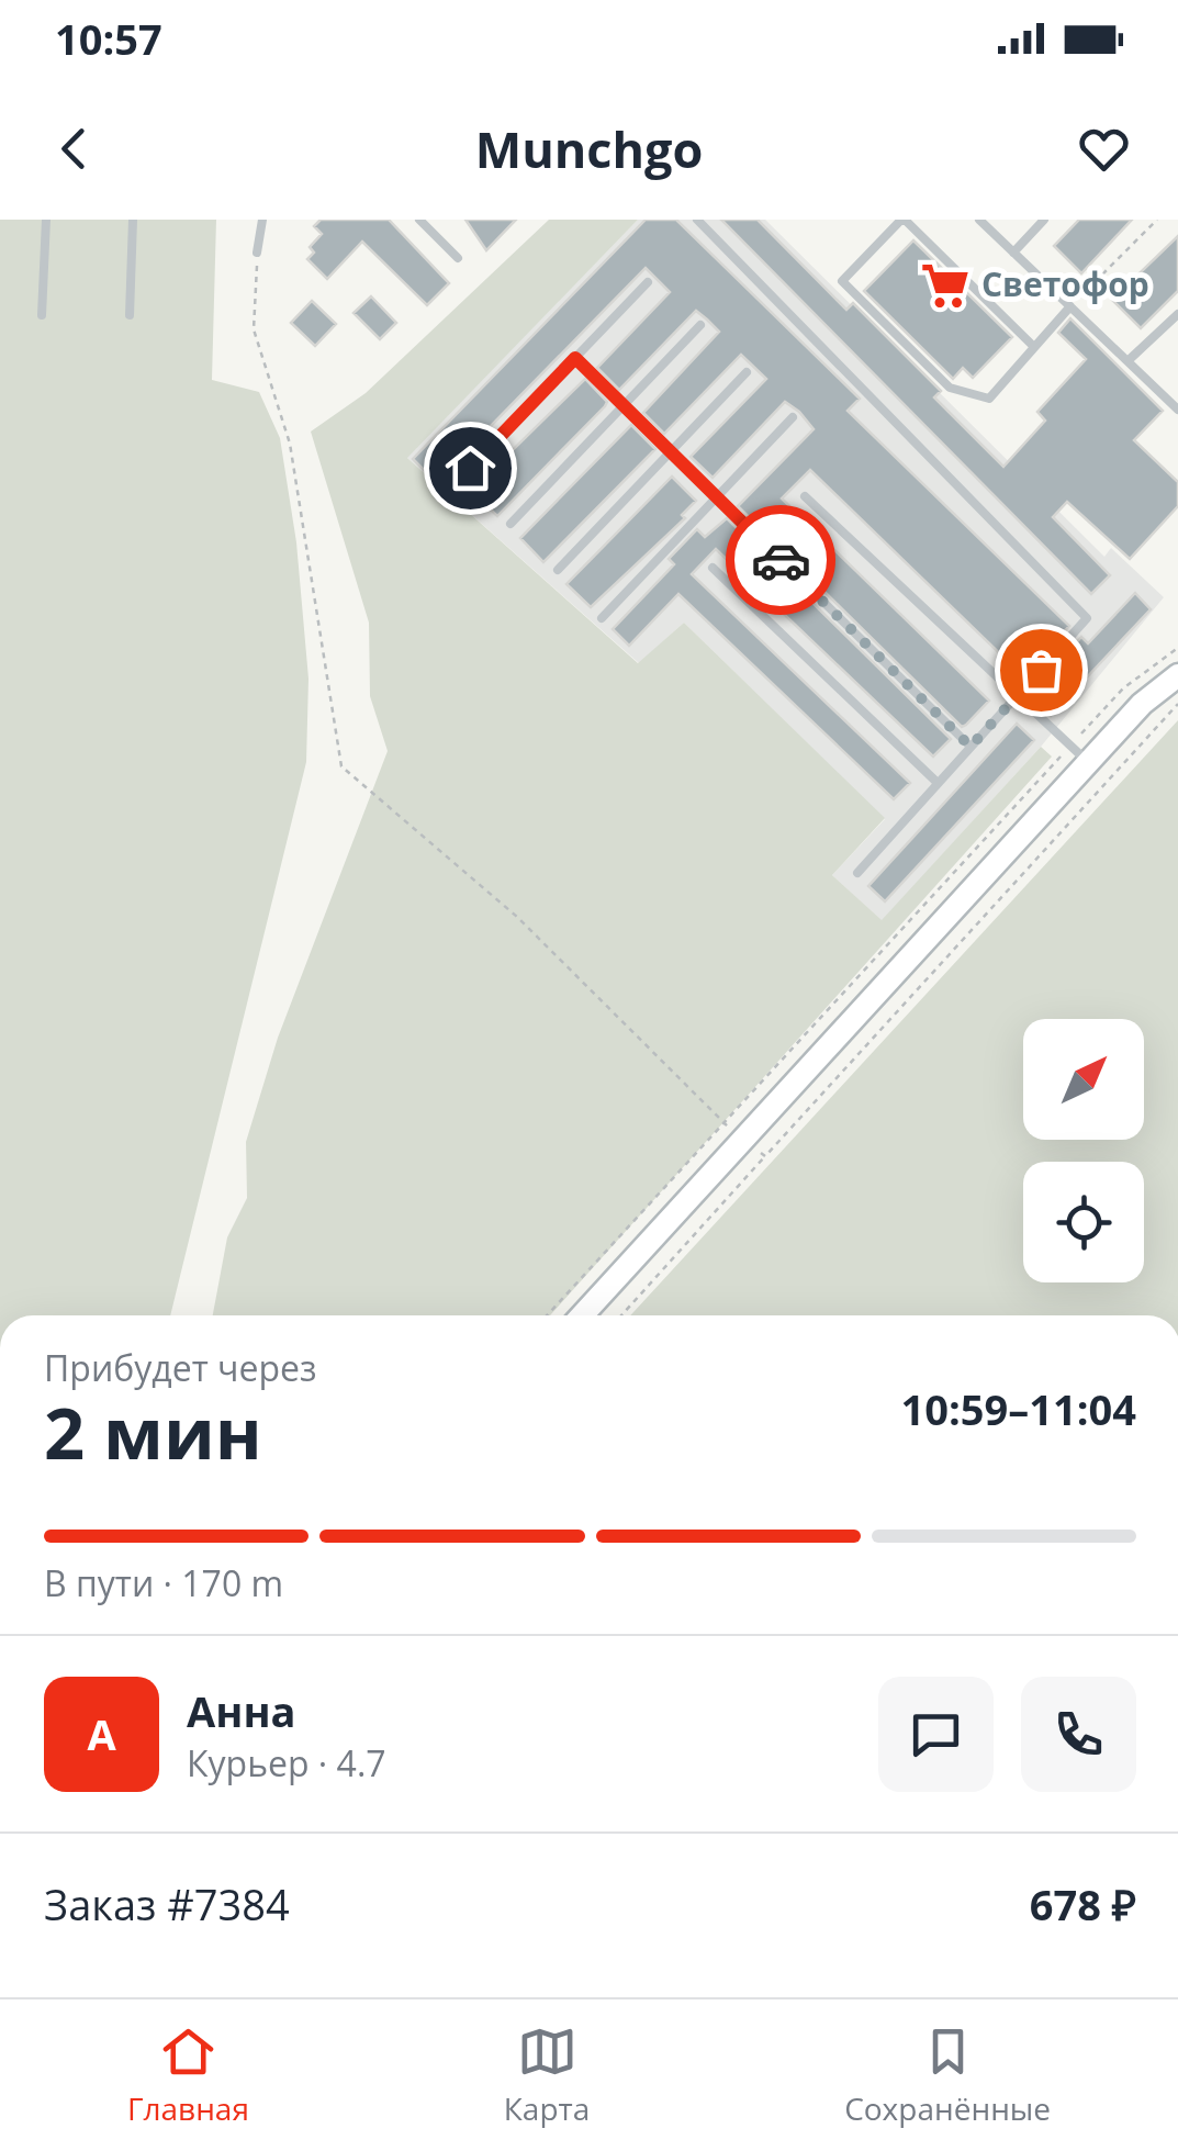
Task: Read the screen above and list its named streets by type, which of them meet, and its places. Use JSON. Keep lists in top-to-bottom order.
{
  "places": {
    "supermarket": ["Светофор"]
  },
  "north": "top right",
  "page": {
    "status": "10:57",
    "header": "Munchgo",
    "heading": ["2 мин", "Прибудет через", "10:59–11:04"],
    "panel": [
      "Анна",
      "Курьер · 4.7",
      "Заказ #7384",
      "678 ₽"
    ],
    "bar": "В пути · 170 m",
    "round": "А",
    "tabs": ["Главная", "Карта", "Сохранённые"]
  }
}
